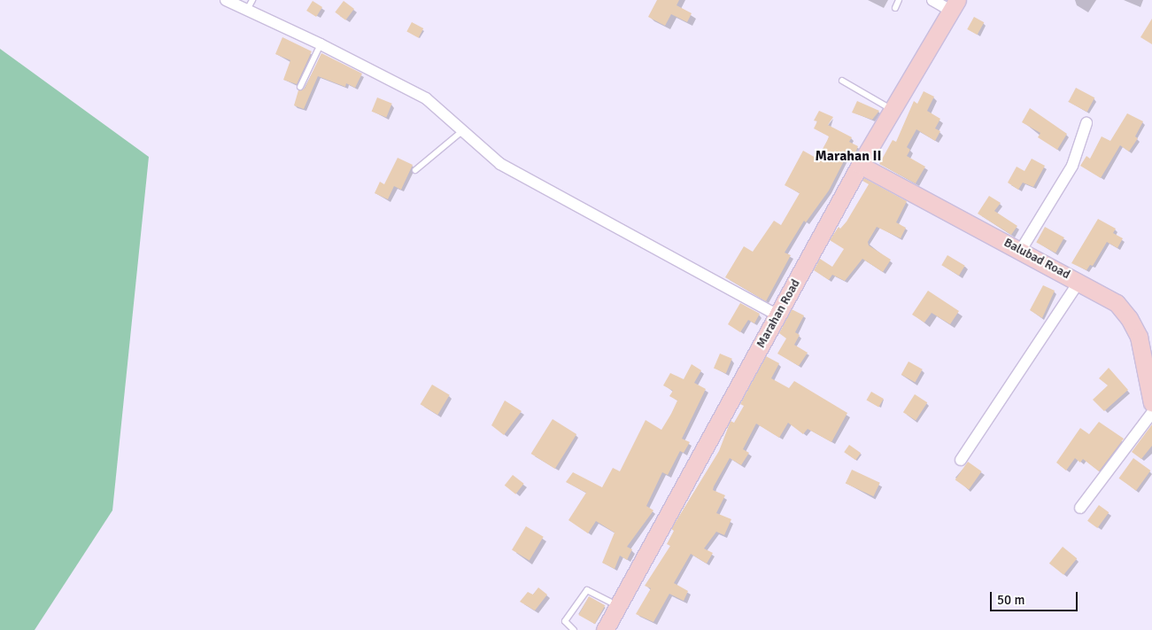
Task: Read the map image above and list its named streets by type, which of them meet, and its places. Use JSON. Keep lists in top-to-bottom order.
{
  "streets": {
    "main road": ["Balubad Road", "Marahan Road"]
  },
  "crossings": [
    ["Balubad Road", "Marahan Road"]
  ],
  "districts": ["Marahan II"],
  "scale_bar": "50 m"
}
